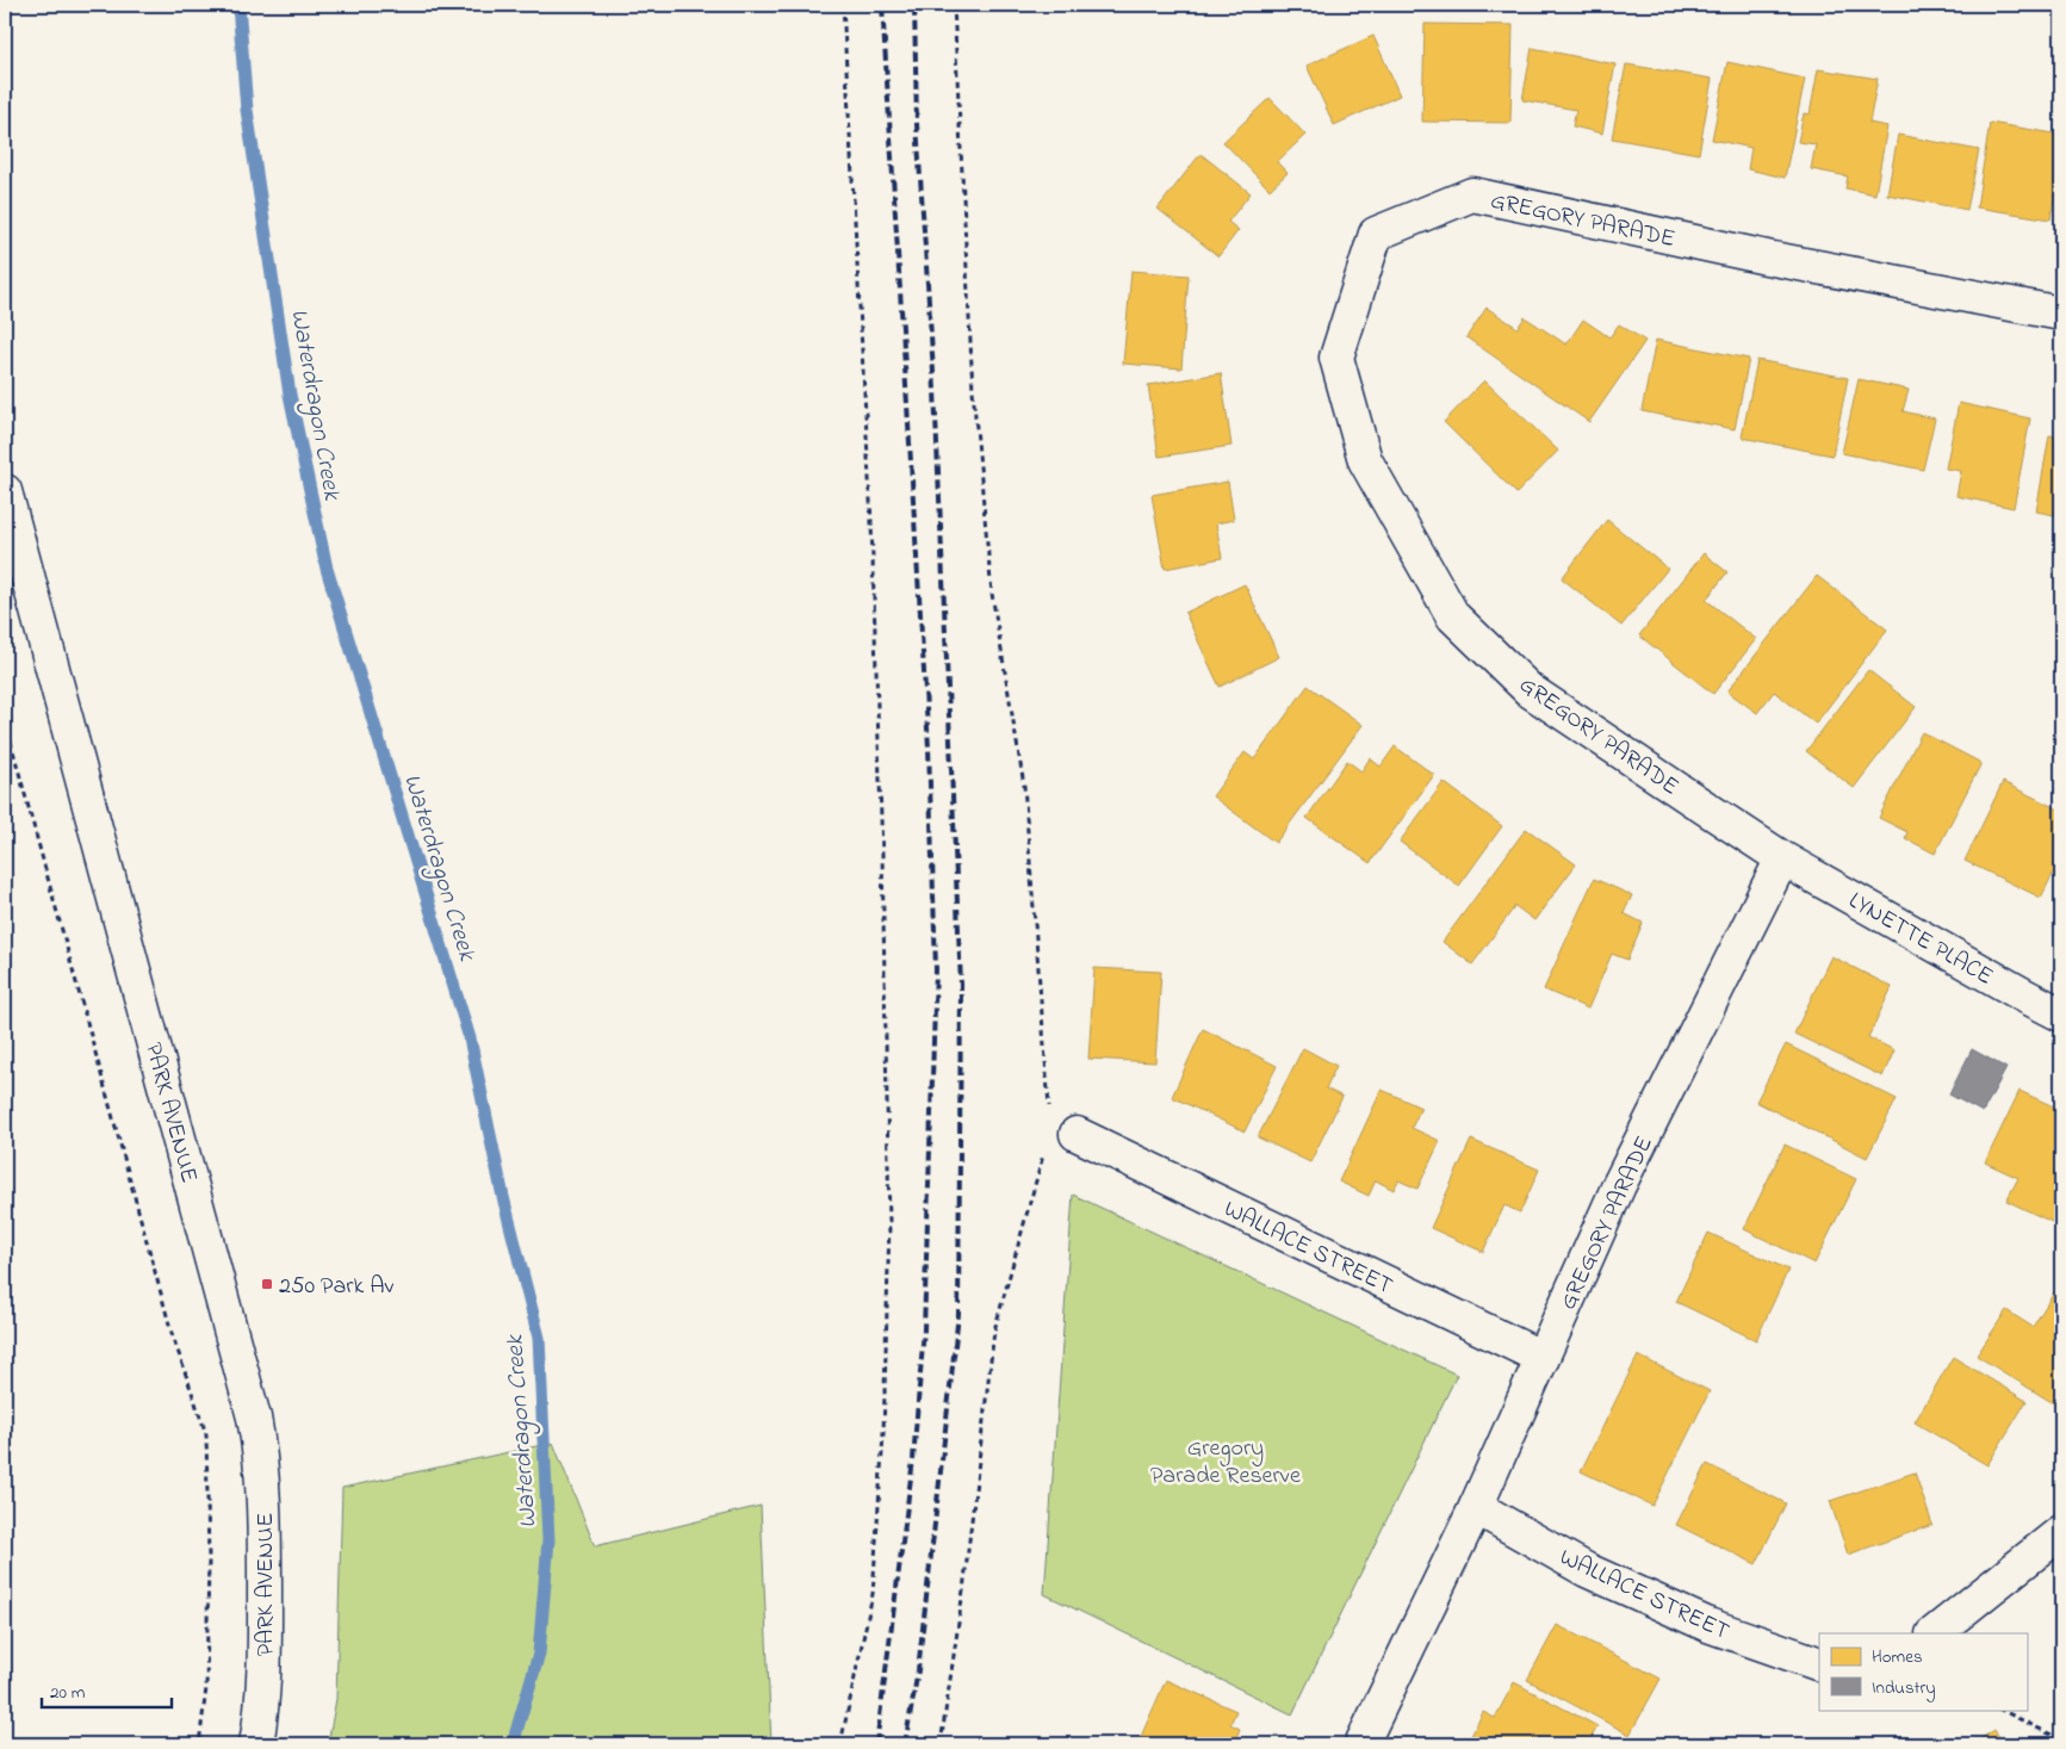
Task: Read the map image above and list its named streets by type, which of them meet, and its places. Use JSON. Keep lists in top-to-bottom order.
{
  "streets": {
    "street": [
      "GREGORY PARADE",
      "LYNETTE PLACE",
      "PARK AVENUE",
      "WALLACE STREET"
    ]
  },
  "crossings": [
    ["GREGORY PARADE", "LYNETTE PLACE"],
    ["GREGORY PARADE", "WALLACE STREET"]
  ],
  "water": ["Waterdragon Creek"],
  "parks": ["Gregory Parade Reserve"],
  "places": {
    "transit": ["250 Park Av"]
  },
  "legend": ["Homes", "Industry"],
  "scale_bar": "20 m"
}
